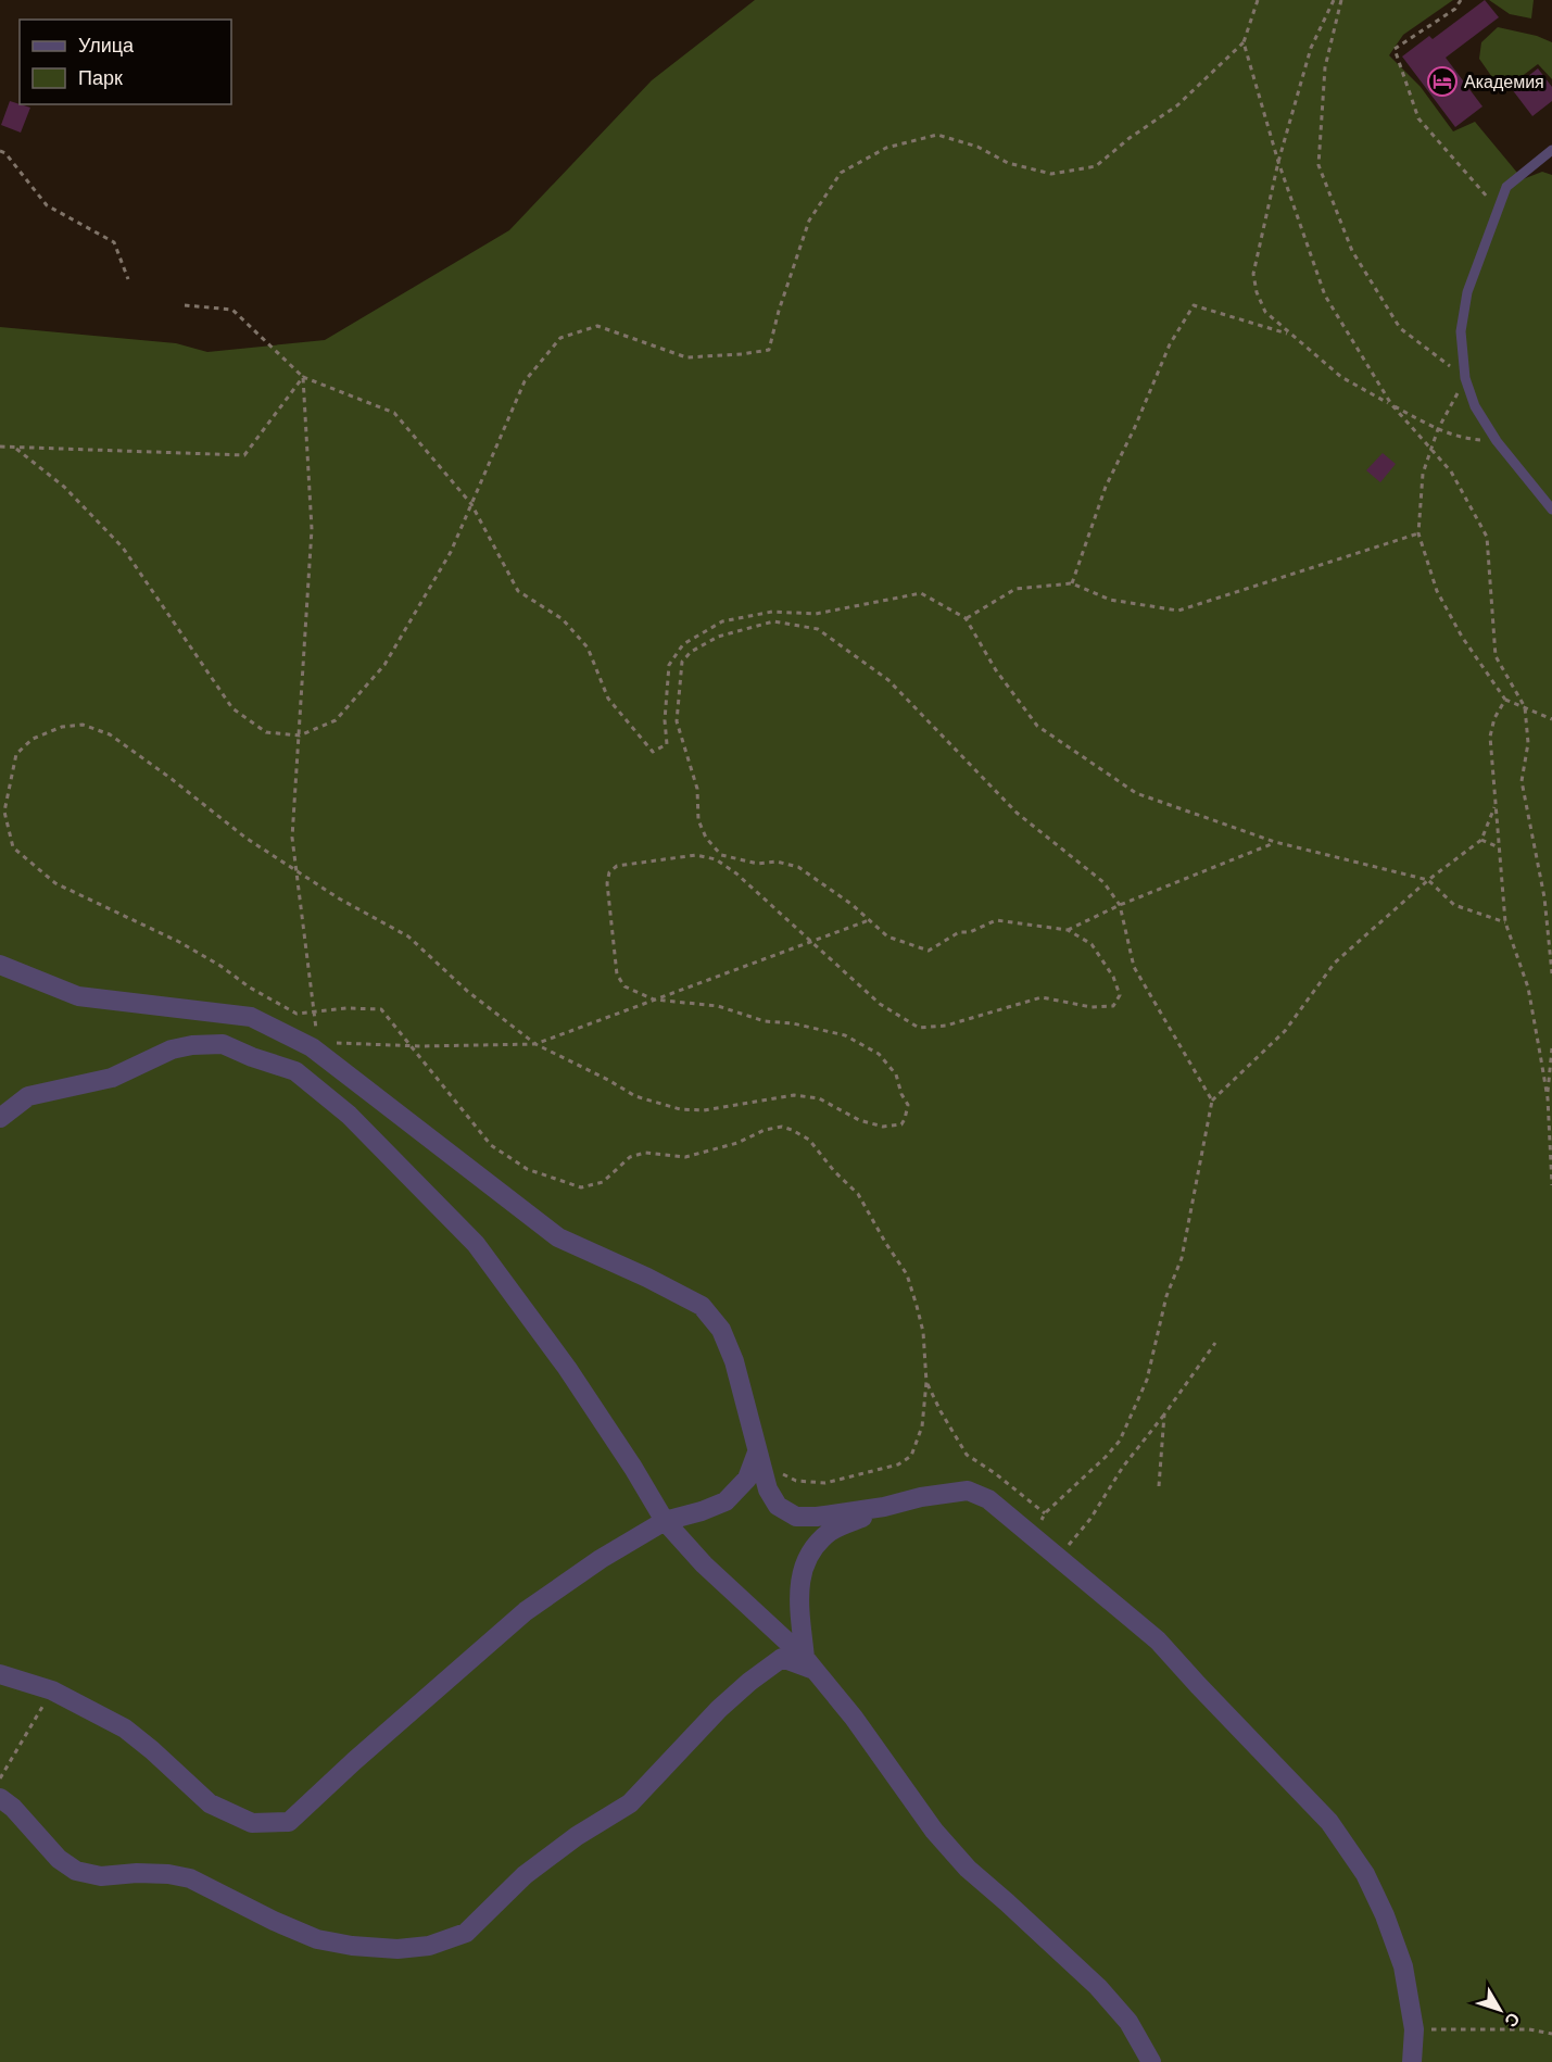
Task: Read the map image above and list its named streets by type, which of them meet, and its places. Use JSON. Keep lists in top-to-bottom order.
{
  "places": {
    "hotel": ["Академия"]
  },
  "legend": ["Улица", "Парк"],
  "north": "bottom right"
}
